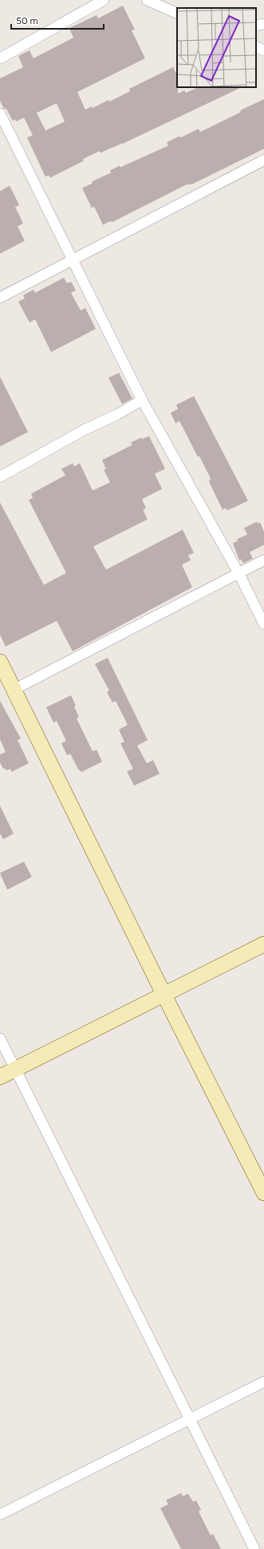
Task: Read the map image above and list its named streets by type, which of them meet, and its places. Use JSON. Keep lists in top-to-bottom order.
{
  "scale_bar": "50 m"
}
